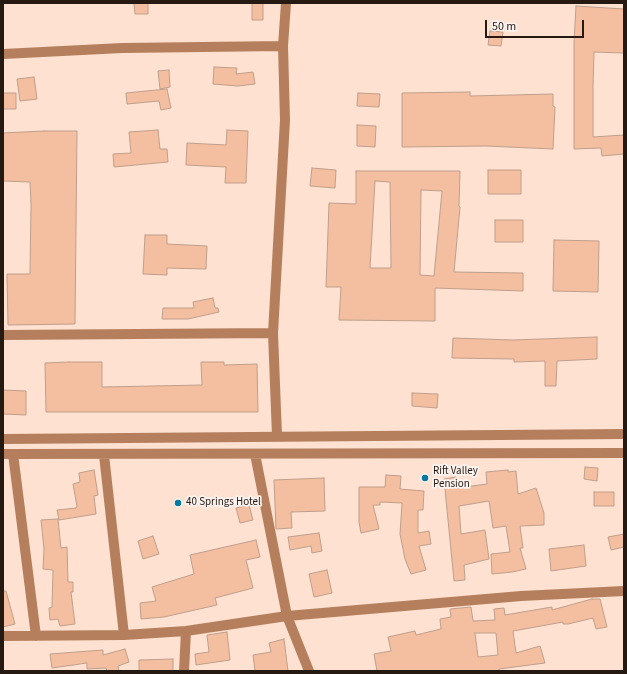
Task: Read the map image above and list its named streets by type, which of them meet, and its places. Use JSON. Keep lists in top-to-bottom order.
{
  "places": ["Rift Valley Pension", "40 Springs Hotel"],
  "scale_bar": "50 m"
}
